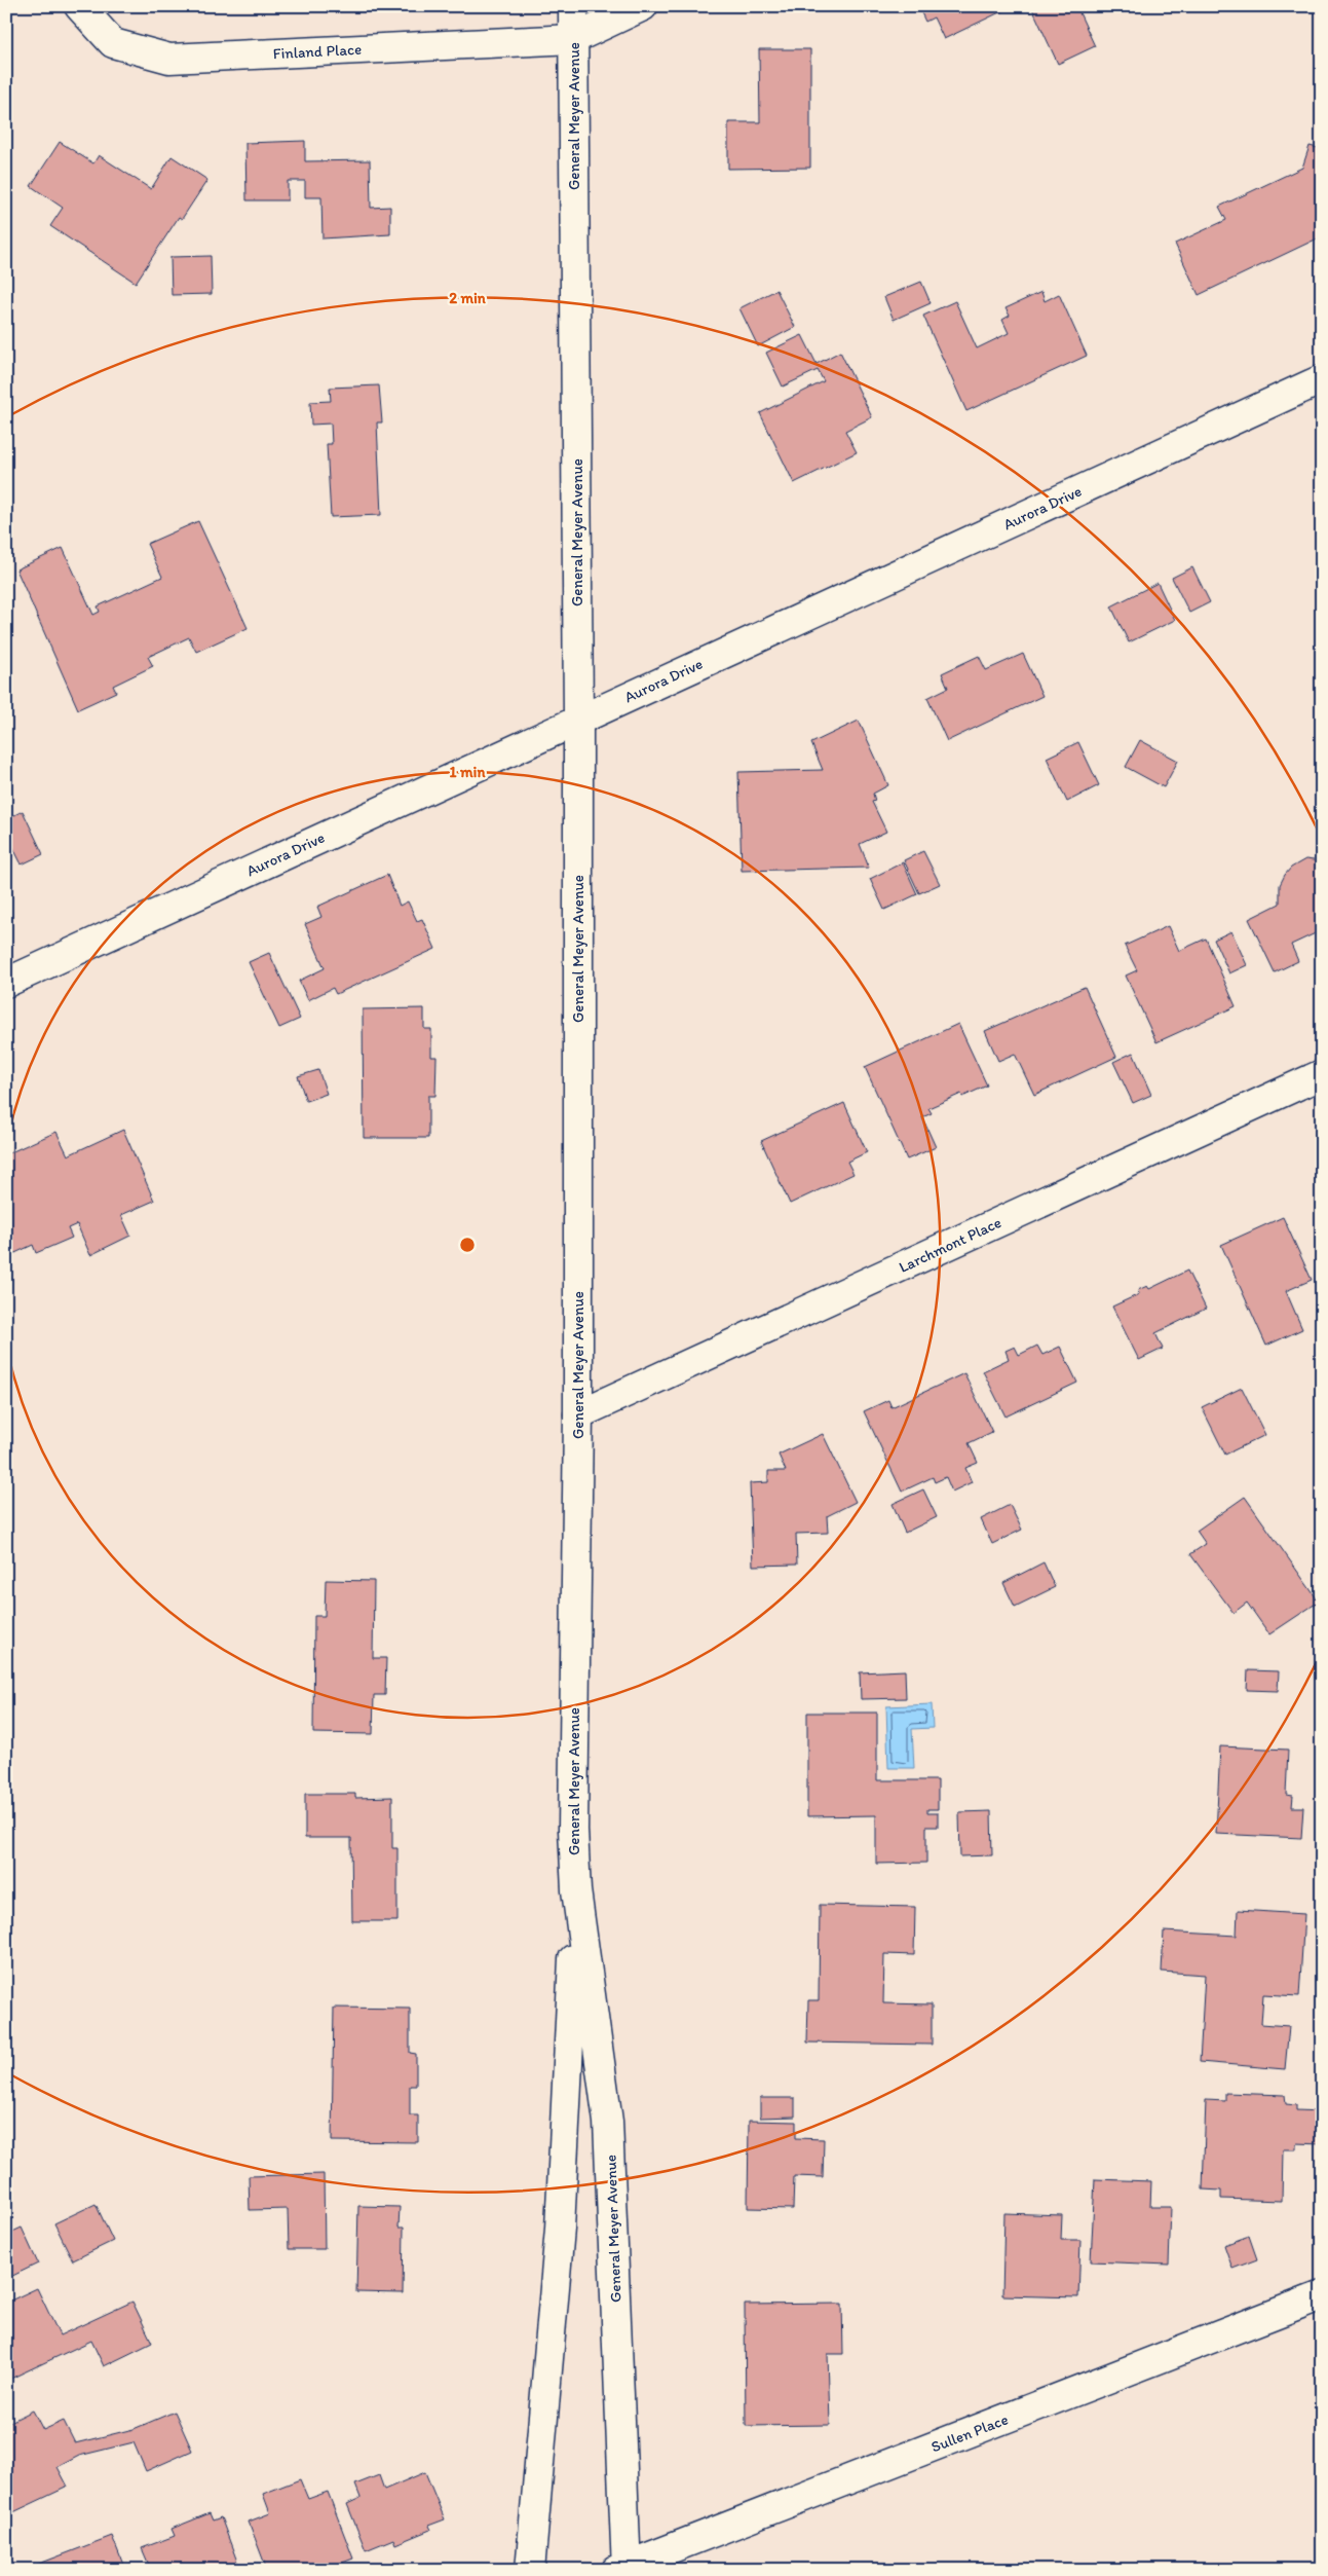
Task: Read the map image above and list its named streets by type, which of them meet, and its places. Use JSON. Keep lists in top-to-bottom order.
{
  "streets": {
    "street": [
      "Finland Place",
      "General Meyer Avenue",
      "Aurora Drive",
      "Larchmont Place",
      "Sullen Place"
    ]
  },
  "crossings": [
    ["Finland Place", "General Meyer Avenue"],
    ["General Meyer Avenue", "Aurora Drive"],
    ["General Meyer Avenue", "Larchmont Place"],
    ["General Meyer Avenue", "Sullen Place"]
  ],
  "rings": ["2 min", "1 min"]
}
